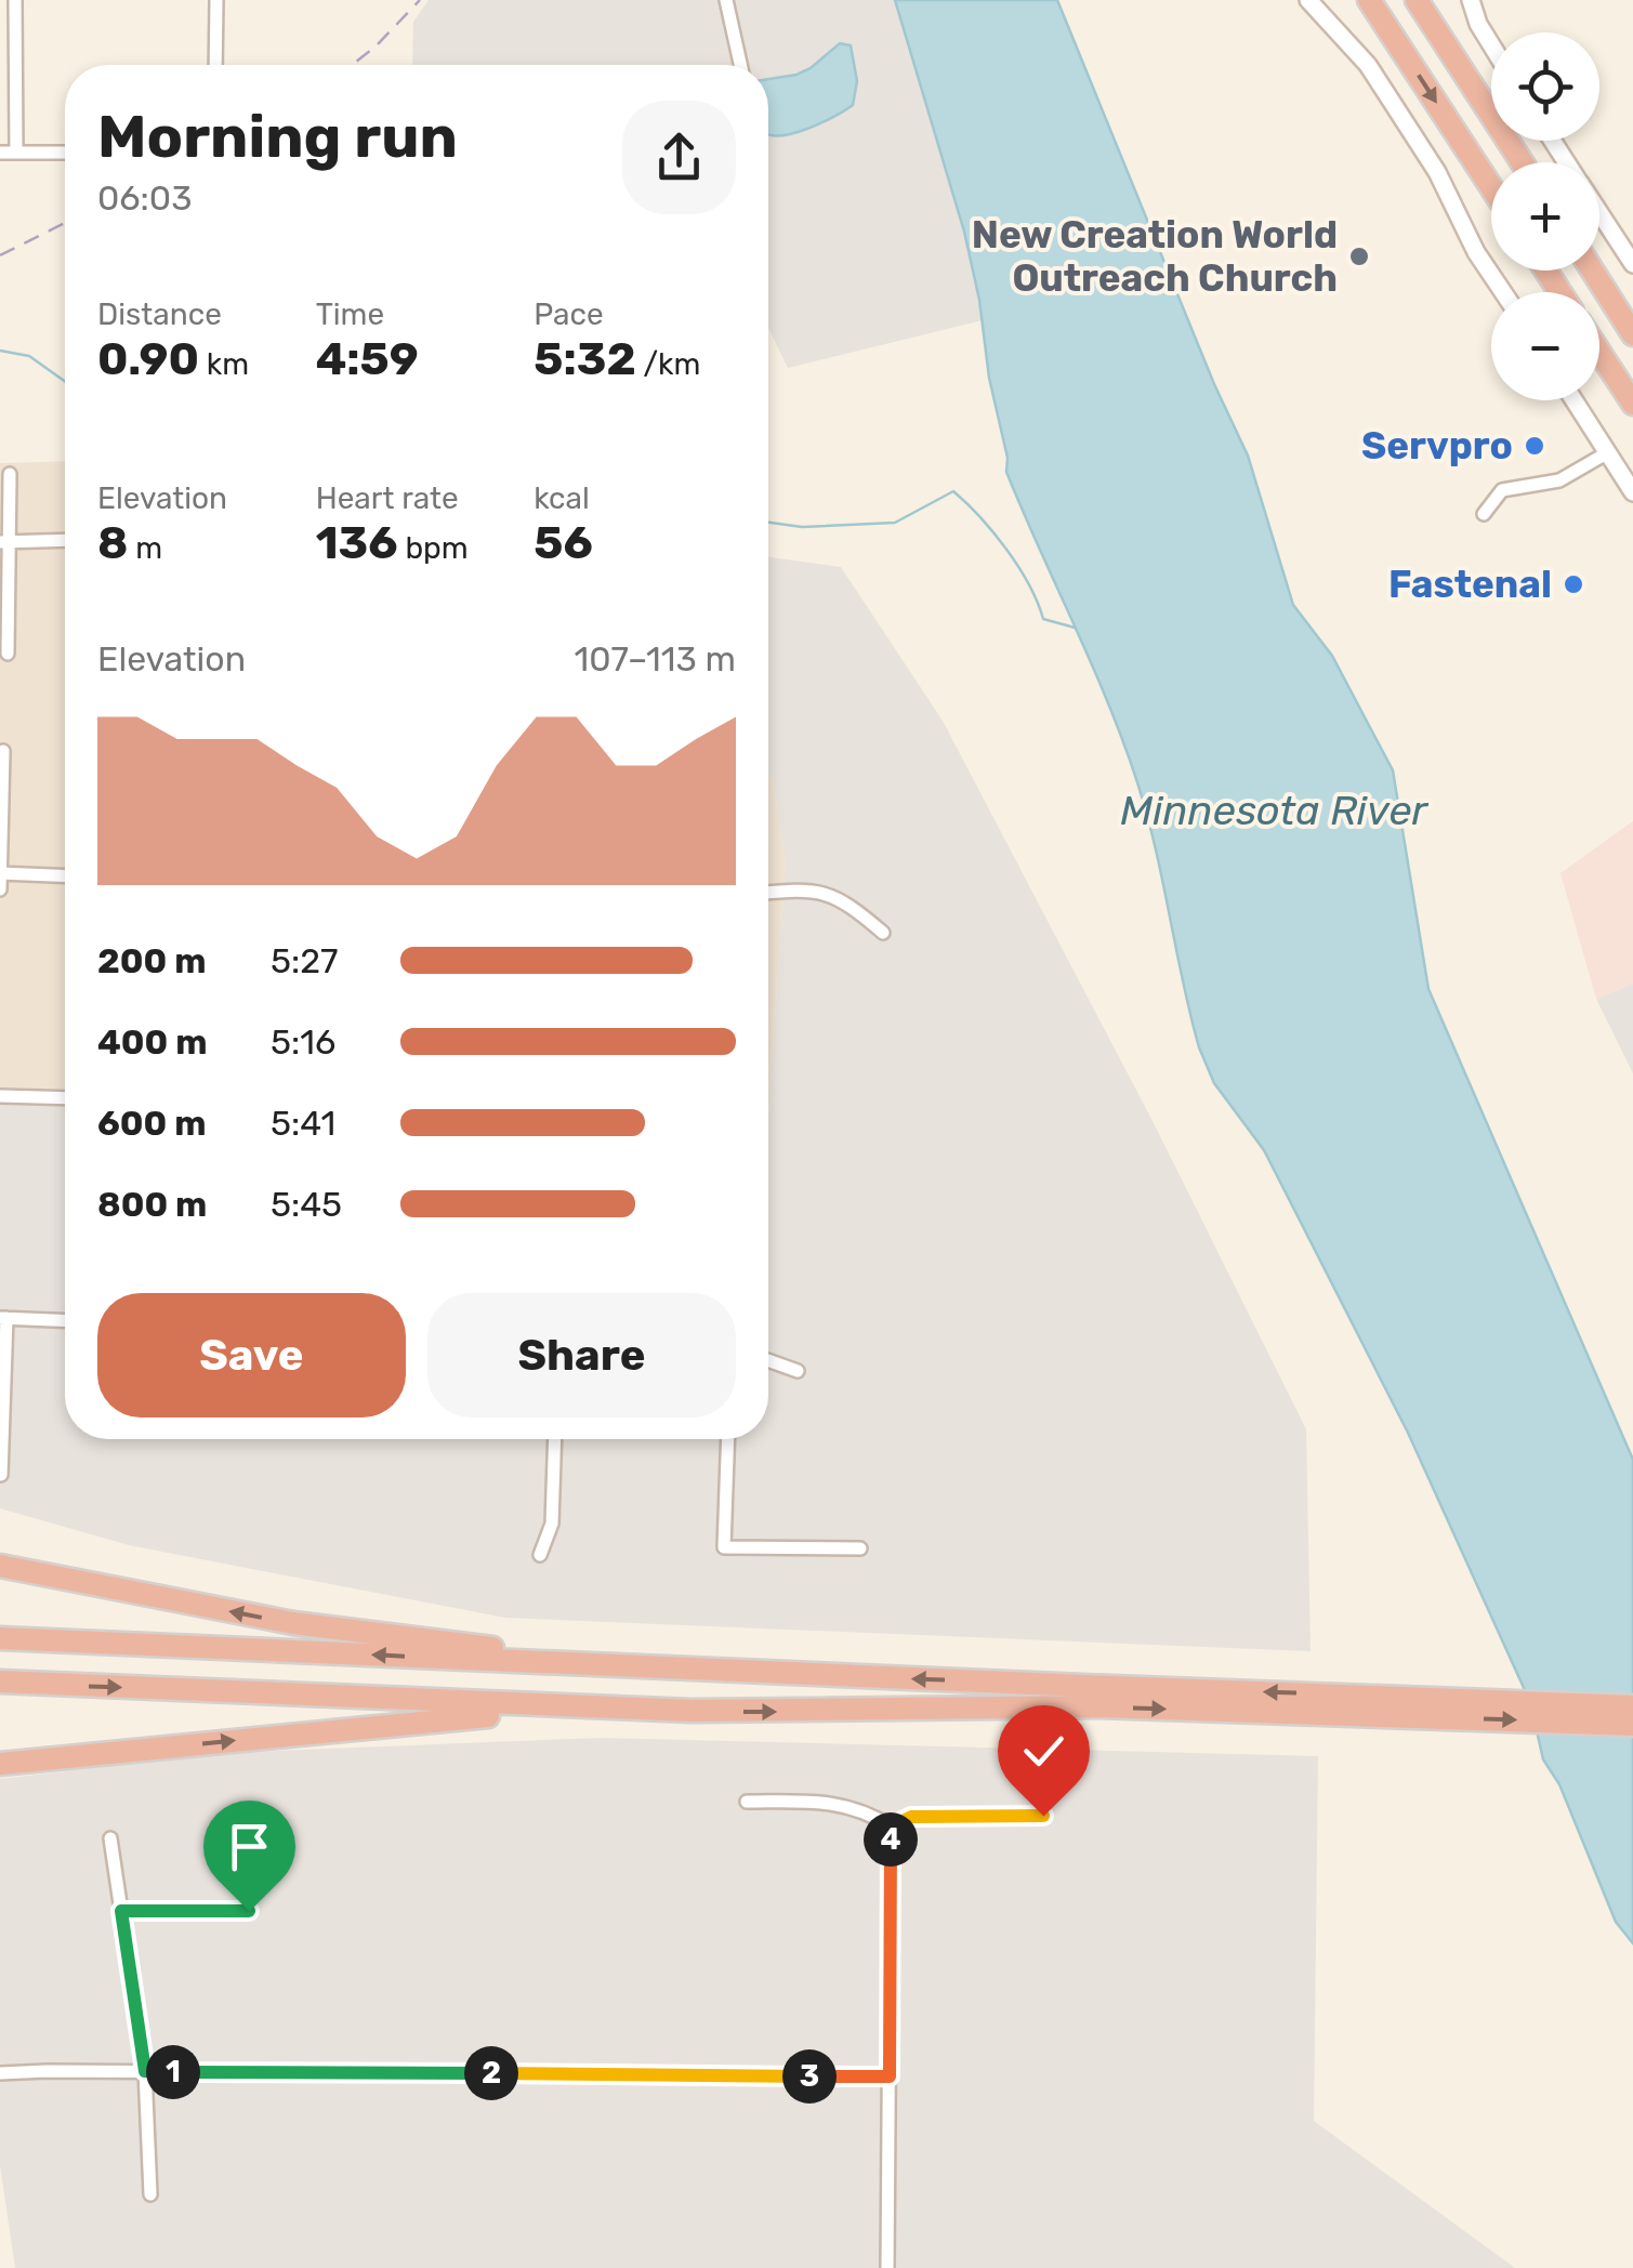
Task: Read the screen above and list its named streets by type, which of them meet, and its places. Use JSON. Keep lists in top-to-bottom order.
{
  "water": ["Minnesota River"],
  "places": ["New Creation World Outreach Church", "Servpro", "Fastenal"],
  "page": {
    "map_buttons": ["+", "−"],
    "heading": ["Morning run", "06:03"],
    "stats": [
      ["Distance", "0.90 km"],
      ["Time", "4:59"],
      ["Pace", "5:32 /km"],
      ["Elevation", "8 m"],
      ["Heart rate", "136 bpm"],
      ["kcal", "56"]
    ],
    "chart": ["Elevation", "107–113 m"],
    "list": [
      {
        "name": "200 m",
        "note": "5:27"
      },
      {
        "name": "400 m",
        "note": "5:16"
      },
      {
        "name": "600 m",
        "note": "5:41"
      },
      {
        "name": "800 m",
        "note": "5:45"
      }
    ],
    "buttons": ["Save", "Share"],
    "pins": [
      "4",
      "1",
      "2",
      "3"
    ]
  }
}
